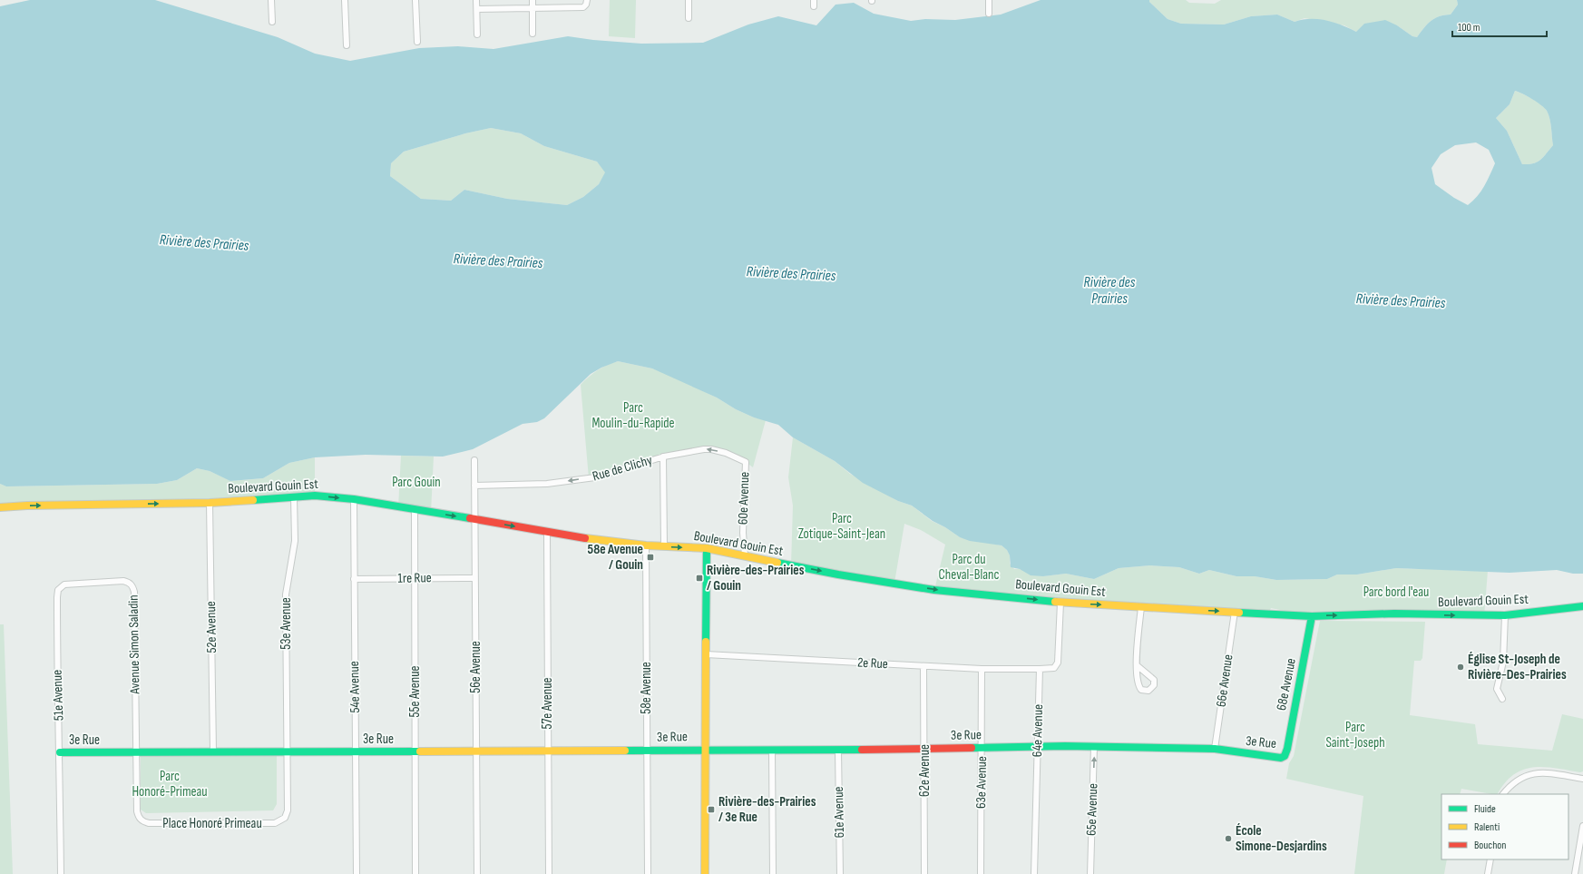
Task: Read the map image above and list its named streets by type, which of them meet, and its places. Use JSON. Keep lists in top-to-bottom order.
{
  "streets": {
    "street": [
      "Rue de Clichy",
      "Boulevard Gouin Est",
      "60e Avenue",
      "1re Rue",
      "53e Avenue",
      "52e Avenue",
      "Avenue Simon Saladin",
      "2e Rue",
      "56e Avenue",
      "66e Avenue",
      "68e Avenue",
      "54e Avenue",
      "58e Avenue",
      "55e Avenue",
      "51e Avenue",
      "57e Avenue",
      "64e Avenue",
      "3e Rue",
      "62e Avenue",
      "63e Avenue",
      "65e Avenue",
      "61e Avenue",
      "Place Honoré Primeau"
    ]
  },
  "crossings": [
    ["Rue de Clichy", "60e Avenue"],
    ["Rue de Clichy", "56e Avenue"],
    ["Boulevard Gouin Est", "60e Avenue"],
    ["Boulevard Gouin Est", "53e Avenue"],
    ["Boulevard Gouin Est", "52e Avenue"],
    ["Boulevard Gouin Est", "56e Avenue"],
    ["Boulevard Gouin Est", "66e Avenue"],
    ["Boulevard Gouin Est", "68e Avenue"],
    ["Boulevard Gouin Est", "54e Avenue"],
    ["Boulevard Gouin Est", "58e Avenue"],
    ["Boulevard Gouin Est", "55e Avenue"],
    ["Boulevard Gouin Est", "57e Avenue"],
    ["1re Rue", "56e Avenue"],
    ["1re Rue", "54e Avenue"],
    ["1re Rue", "55e Avenue"],
    ["53e Avenue", "3e Rue"],
    ["53e Avenue", "Place Honoré Primeau"],
    ["52e Avenue", "3e Rue"],
    ["Avenue Simon Saladin", "51e Avenue"],
    ["Avenue Simon Saladin", "3e Rue"],
    ["Avenue Simon Saladin", "Place Honoré Primeau"],
    ["2e Rue", "64e Avenue"],
    ["2e Rue", "62e Avenue"],
    ["2e Rue", "63e Avenue"],
    ["56e Avenue", "3e Rue"],
    ["66e Avenue", "3e Rue"],
    ["68e Avenue", "3e Rue"],
    ["54e Avenue", "3e Rue"],
    ["58e Avenue", "3e Rue"],
    ["55e Avenue", "3e Rue"],
    ["51e Avenue", "3e Rue"],
    ["57e Avenue", "3e Rue"],
    ["64e Avenue", "3e Rue"],
    ["3e Rue", "62e Avenue"],
    ["3e Rue", "63e Avenue"],
    ["3e Rue", "65e Avenue"],
    ["3e Rue", "61e Avenue"],
    ["3e Rue", "Place Honoré Primeau"]
  ],
  "one_way": ["Rue de Clichy", "Boulevard Gouin Est", "65e Avenue"],
  "water": ["Rivière des Prairies"],
  "parks": [
    "Parc Moulin-du-Rapide",
    "Parc Gouin",
    "Parc Zotique-Saint-Jean",
    "Parc du Cheval-Blanc",
    "Parc bord l'eau",
    "Parc Saint-Joseph",
    "Parc Honoré-Primeau"
  ],
  "places": {
    "transit": ["58e Avenue / Gouin", "Rivière-des-Prairies / Gouin", "Rivière-des-Prairies / 3e Rue"],
    "other": ["Église St-Joseph de Rivière-Des-Prairies", "École Simone-Desjardins"]
  },
  "legend": ["Fluide", "Ralenti", "Bouchon"],
  "scale_bar": "100 m"
}
